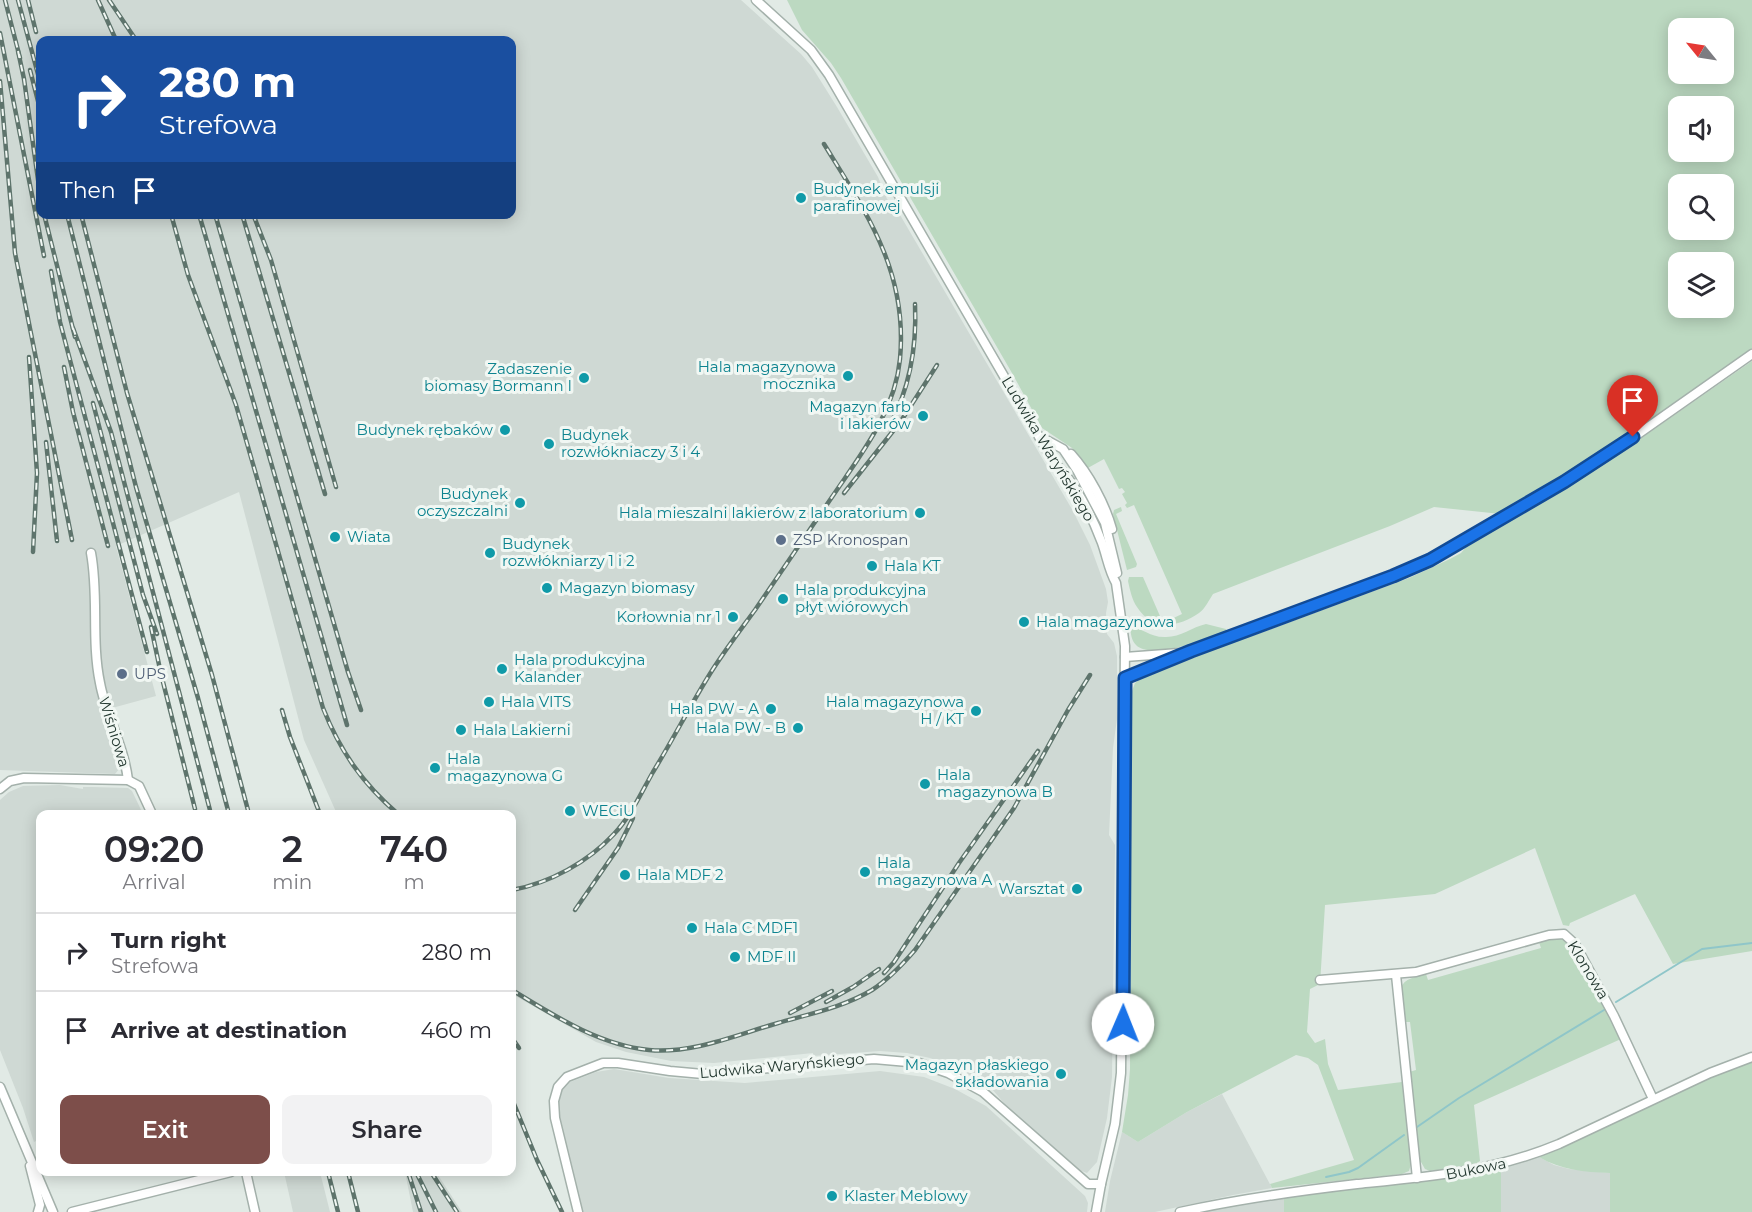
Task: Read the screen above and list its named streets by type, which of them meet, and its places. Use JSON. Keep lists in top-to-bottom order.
{
  "streets": {
    "street": [
      "Ludwika Waryńskiego",
      "Wiśniowa",
      "Klonowa",
      "Bukowa"
    ]
  },
  "crossings": [
    ["Klonowa", "Bukowa"]
  ],
  "places": [
    "Budynek emulsji parafinowej",
    "Hala magazynowa mocznika",
    "Zadaszenie biomasy Bormann I",
    "Magazyn farb i lakierów",
    "Budynek rębaków",
    "Budynek rozwłókniaczy 3 i 4",
    "Budynek oczyszczalni",
    "Hala mieszalni lakierów z laboratorium",
    "Wiata",
    "ZSP Kronospan",
    "Budynek rozwłókniarzy 1 i 2",
    "Hala KT",
    "Magazyn biomasy",
    "Hala produkcyjna płyt wiórowych",
    "Korłownia nr 1",
    "Hala magazynowa",
    "Hala produkcyjna Kalander",
    "UPS",
    "Hala VITS",
    "Hala PW - A",
    "Hala magazynowa H / KT",
    "Hala PW - B",
    "Hala Lakierni",
    "Hala magazynowa G",
    "Hala magazynowa B",
    "WECiU",
    "Hala magazynowa A",
    "Hala MDF 2",
    "Warsztat",
    "Hala C MDF1",
    "MDF II",
    "Magazyn płaskiego składowania",
    "Klaster Meblowy"
  ],
  "north": "top left",
  "page": {
    "turn": ["280 m", "Strefowa"],
    "then": "Then",
    "eta": [
      "09:20",
      "Arrival",
      "2",
      "min",
      "740",
      "m"
    ],
    "list": [
      {
        "name": "Turn right",
        "note": "Strefowa",
        "value": "280 m"
      },
      {
        "name": "Arrive at destination",
        "value": "460 m"
      }
    ],
    "buttons": ["Exit", "Share"]
  }
}
